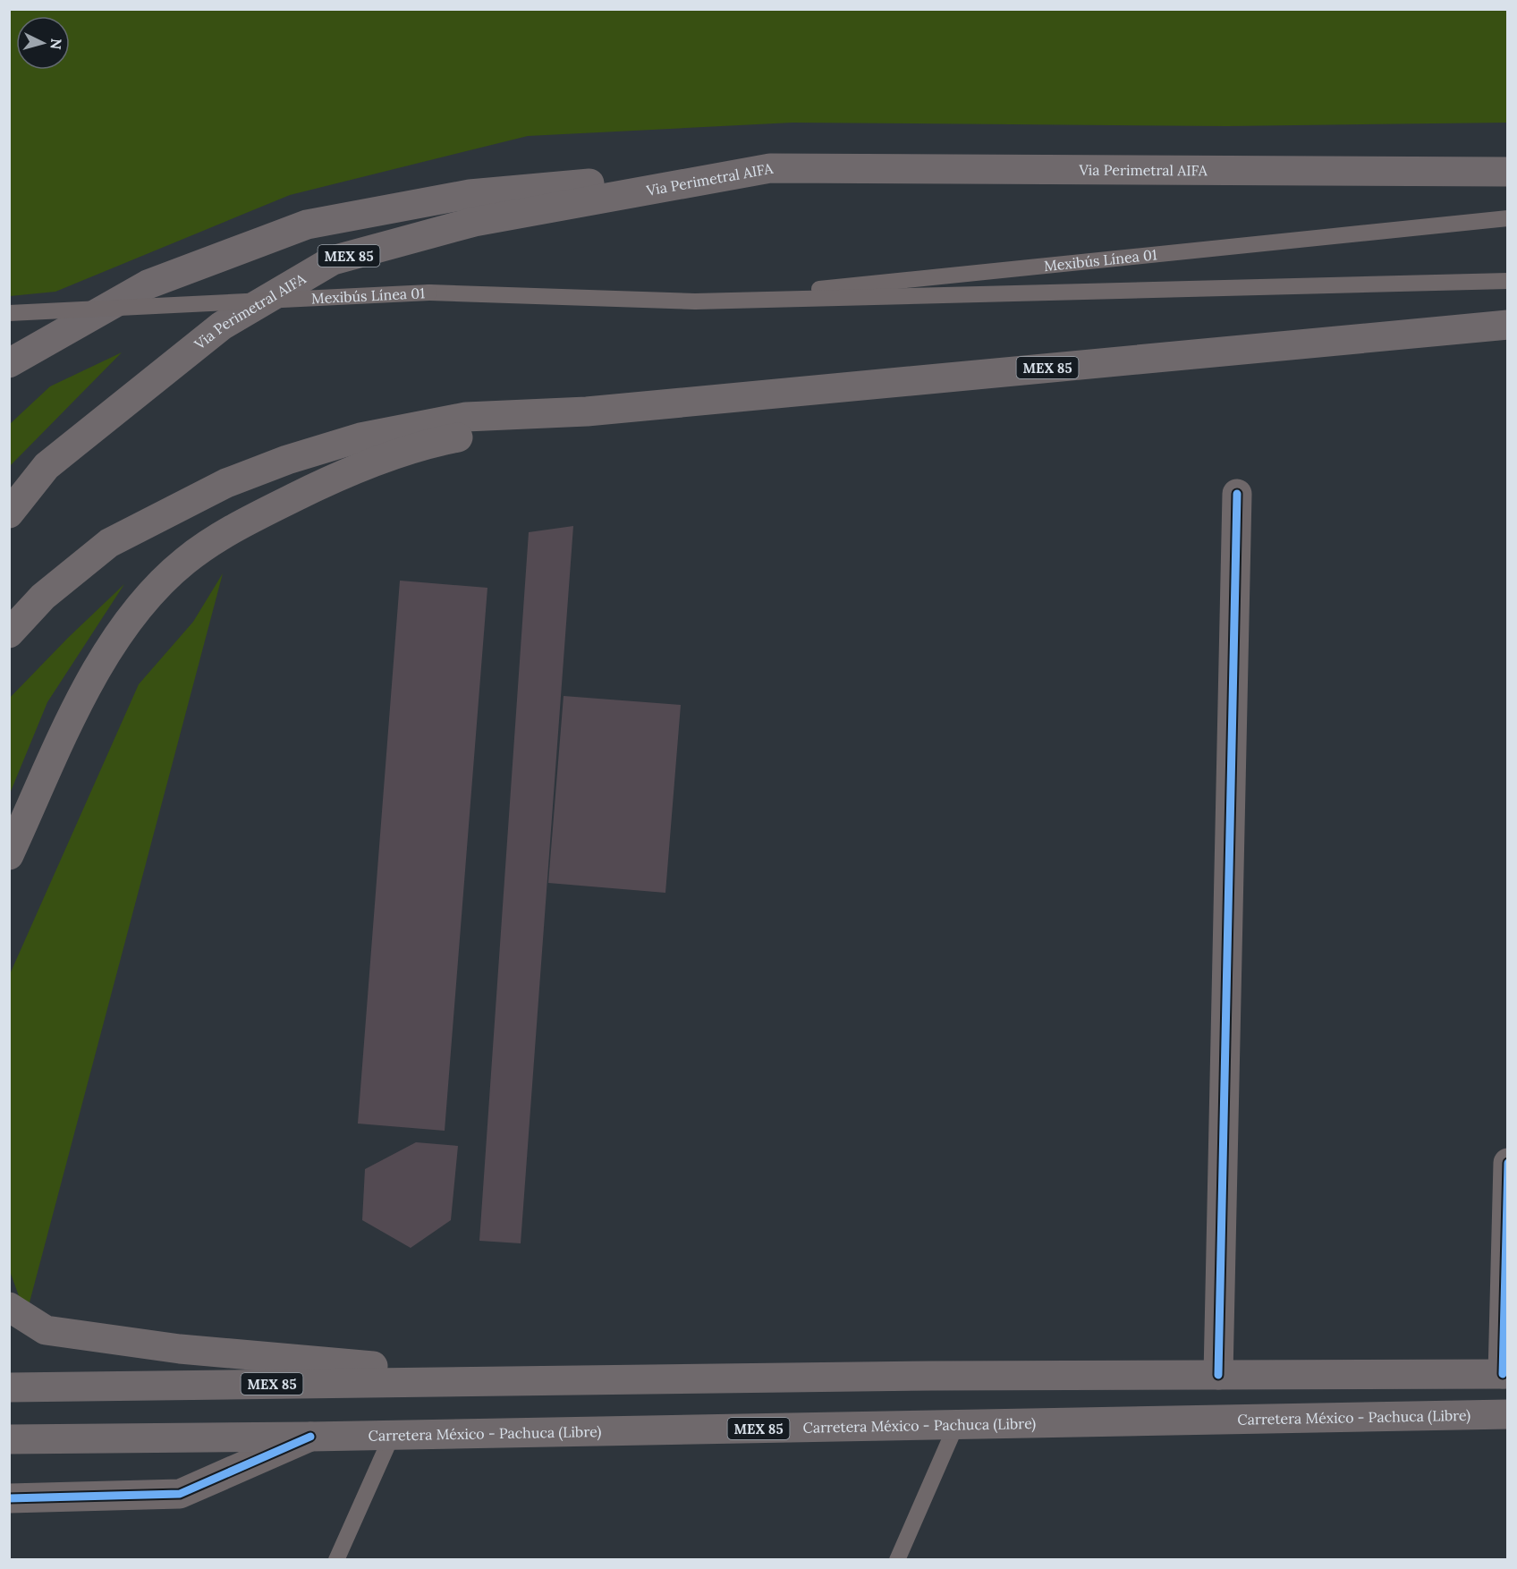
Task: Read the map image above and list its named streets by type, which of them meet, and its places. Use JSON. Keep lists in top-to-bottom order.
{
  "streets": {
    "main road": ["Via Perimetral AIFA", "MEX 85", "Carretera México - Pachuca (Libre)"],
    "lane": ["Mexibús Línea 01"]
  },
  "north": "right"
}
